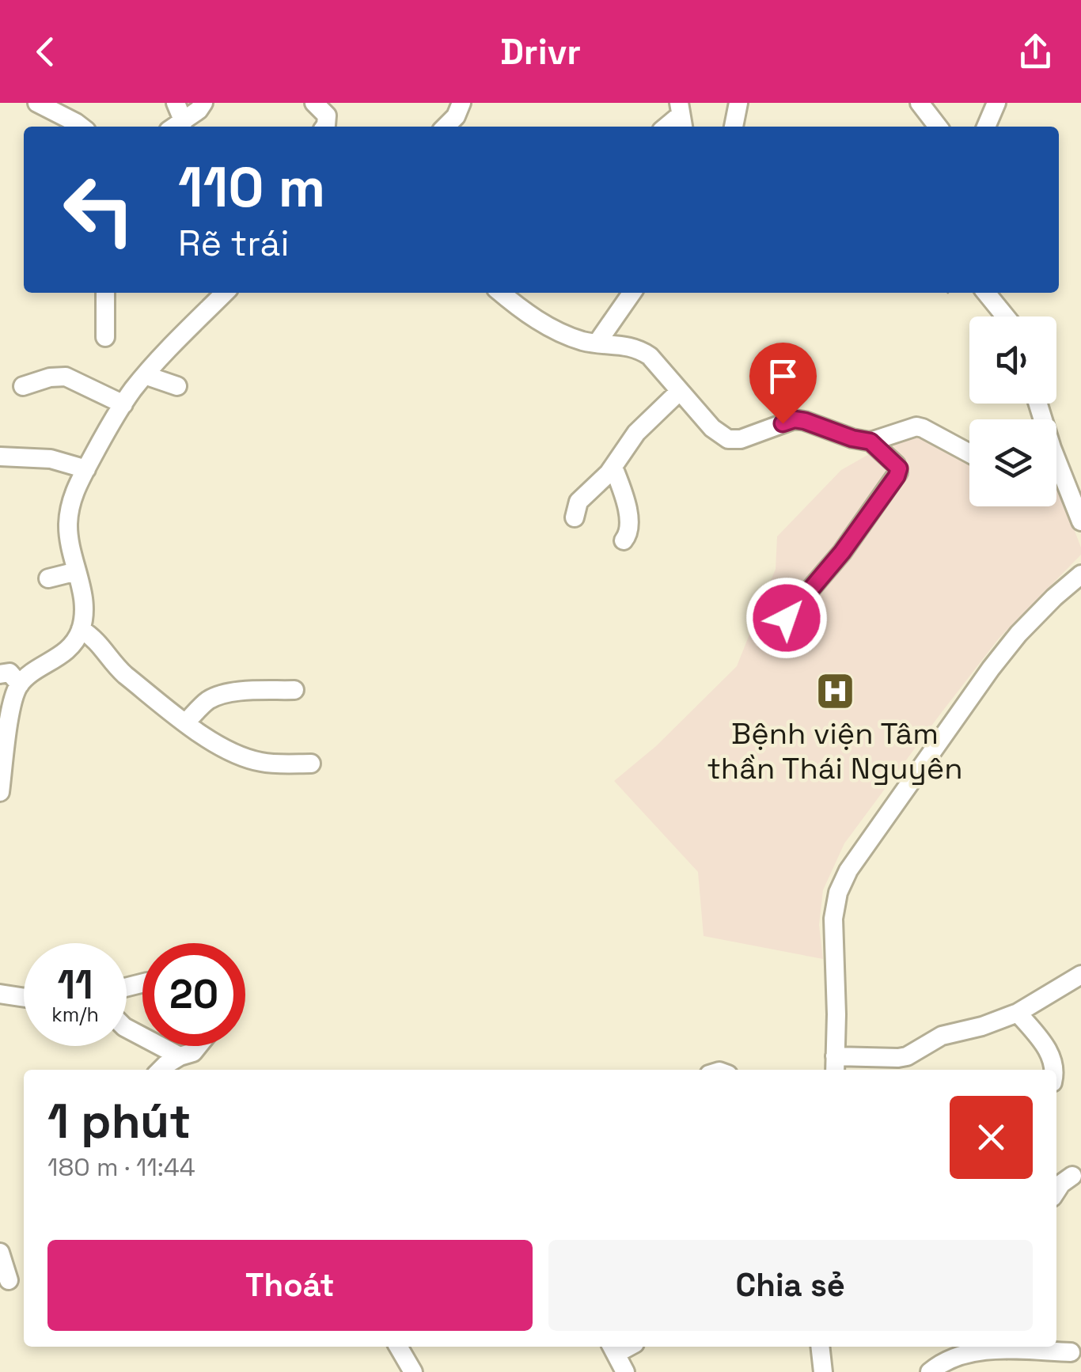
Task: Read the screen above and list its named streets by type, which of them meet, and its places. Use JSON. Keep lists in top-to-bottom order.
{
  "places": {
    "hospital": ["Bệnh viện Tâm thần Thái Nguyên"]
  },
  "page": {
    "header": "Drivr",
    "turn": ["110 m", "Rẽ trái"],
    "speed": "11 km/h",
    "limit": "20",
    "heading": ["1 phút", "180 m · 11:44"],
    "buttons": ["Thoát", "Chia sẻ"]
  }
}
